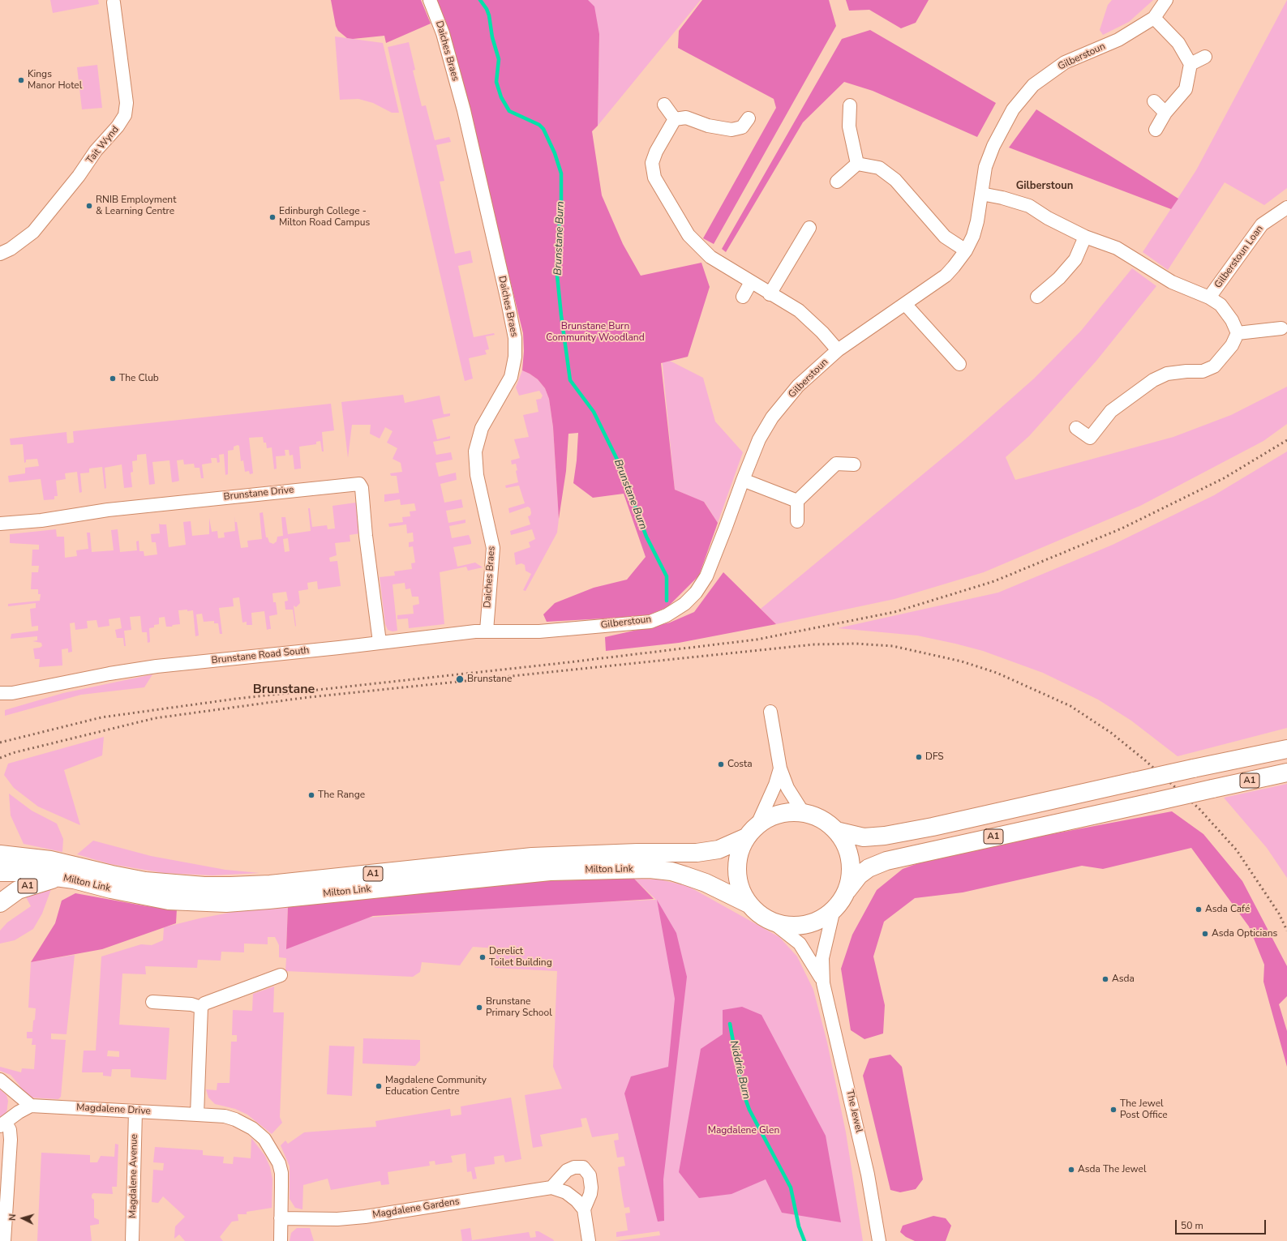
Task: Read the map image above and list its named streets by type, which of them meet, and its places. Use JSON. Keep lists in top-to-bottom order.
{
  "streets": {
    "main road": ["A1", "Milton Link"],
    "street": [
      "Daiches Braes",
      "Gilberstoun",
      "Tait Wynd",
      "Gilberstoun Loan",
      "Brunstane Drive",
      "Brunstane Road South",
      "Magdalene Drive",
      "The Jewel",
      "Magdalene Avenue",
      "Magdalene Gardens"
    ]
  },
  "crossings": [
    ["Daiches Braes", "Brunstane Road South"],
    ["Gilberstoun", "Brunstane Road South"],
    ["Brunstane Drive", "Brunstane Road South"],
    ["A1", "Milton Link"],
    ["A1", "The Jewel"],
    ["Milton Link", "The Jewel"],
    ["Magdalene Drive", "Magdalene Avenue"],
    ["Magdalene Drive", "Magdalene Gardens"]
  ],
  "districts": ["Gilberstoun", "Brunstane"],
  "water": ["Brunstane Burn", "Niddrie Burn"],
  "parks": ["Brunstane Burn Community Woodland", "Magdalene Glen"],
  "places": [
    "Kings Manor Hotel",
    "RNIB Employment & Learning Centre",
    "Edinburgh College - Milton Road Campus",
    "The Club",
    "Brunstane",
    "DFS",
    "Costa",
    "The Range",
    "Asda Café",
    "Asda Opticians",
    "Derelict Toilet Building",
    "Asda",
    "Brunstane Primary School",
    "Magdalene Community Education Centre",
    "The Jewel Post Office",
    "Asda The Jewel"
  ],
  "scale_bar": "50 m",
  "north": "left"
}
